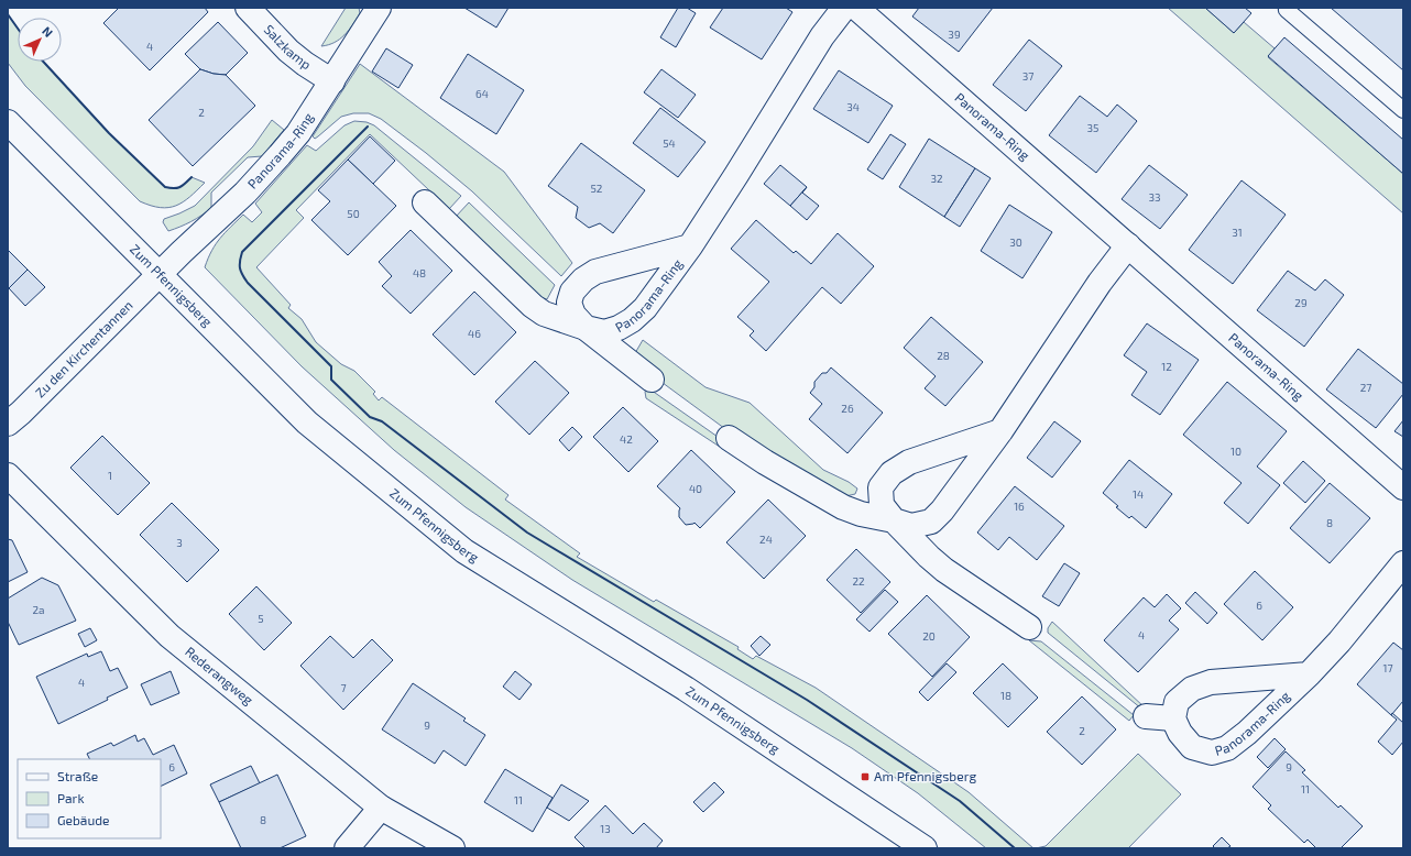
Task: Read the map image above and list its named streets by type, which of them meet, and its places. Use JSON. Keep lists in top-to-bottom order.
{
  "streets": {
    "street": [
      "Salzkamp",
      "Panorama-Ring",
      "Zum Pfennigsberg",
      "Zu den Kirchentannen",
      "Rederangweg"
    ]
  },
  "crossings": [
    ["Salzkamp", "Panorama-Ring"],
    ["Panorama-Ring", "Zum Pfennigsberg"],
    ["Panorama-Ring", "Zu den Kirchentannen"],
    ["Zum Pfennigsberg", "Zu den Kirchentannen"]
  ],
  "places": {
    "transit": ["Am Pfennigsberg"]
  },
  "house_numbers": [
    "39",
    "4",
    "37",
    "64",
    "34",
    "2",
    "35",
    "54",
    "32",
    "52",
    "33",
    "50",
    "31",
    "30",
    "48",
    "29",
    "46",
    "28",
    "12",
    "27",
    "26",
    "42",
    "10",
    "1",
    "40",
    "14",
    "16",
    "8",
    "24",
    "3",
    "22",
    "6",
    "2a",
    "5",
    "4",
    "20",
    "17",
    "4",
    "7",
    "18",
    "9",
    "2",
    "6",
    "9",
    "11",
    "11",
    "8",
    "13"
  ],
  "legend": ["Straße", "Park", "Gebäude"],
  "north": "top right"
}
